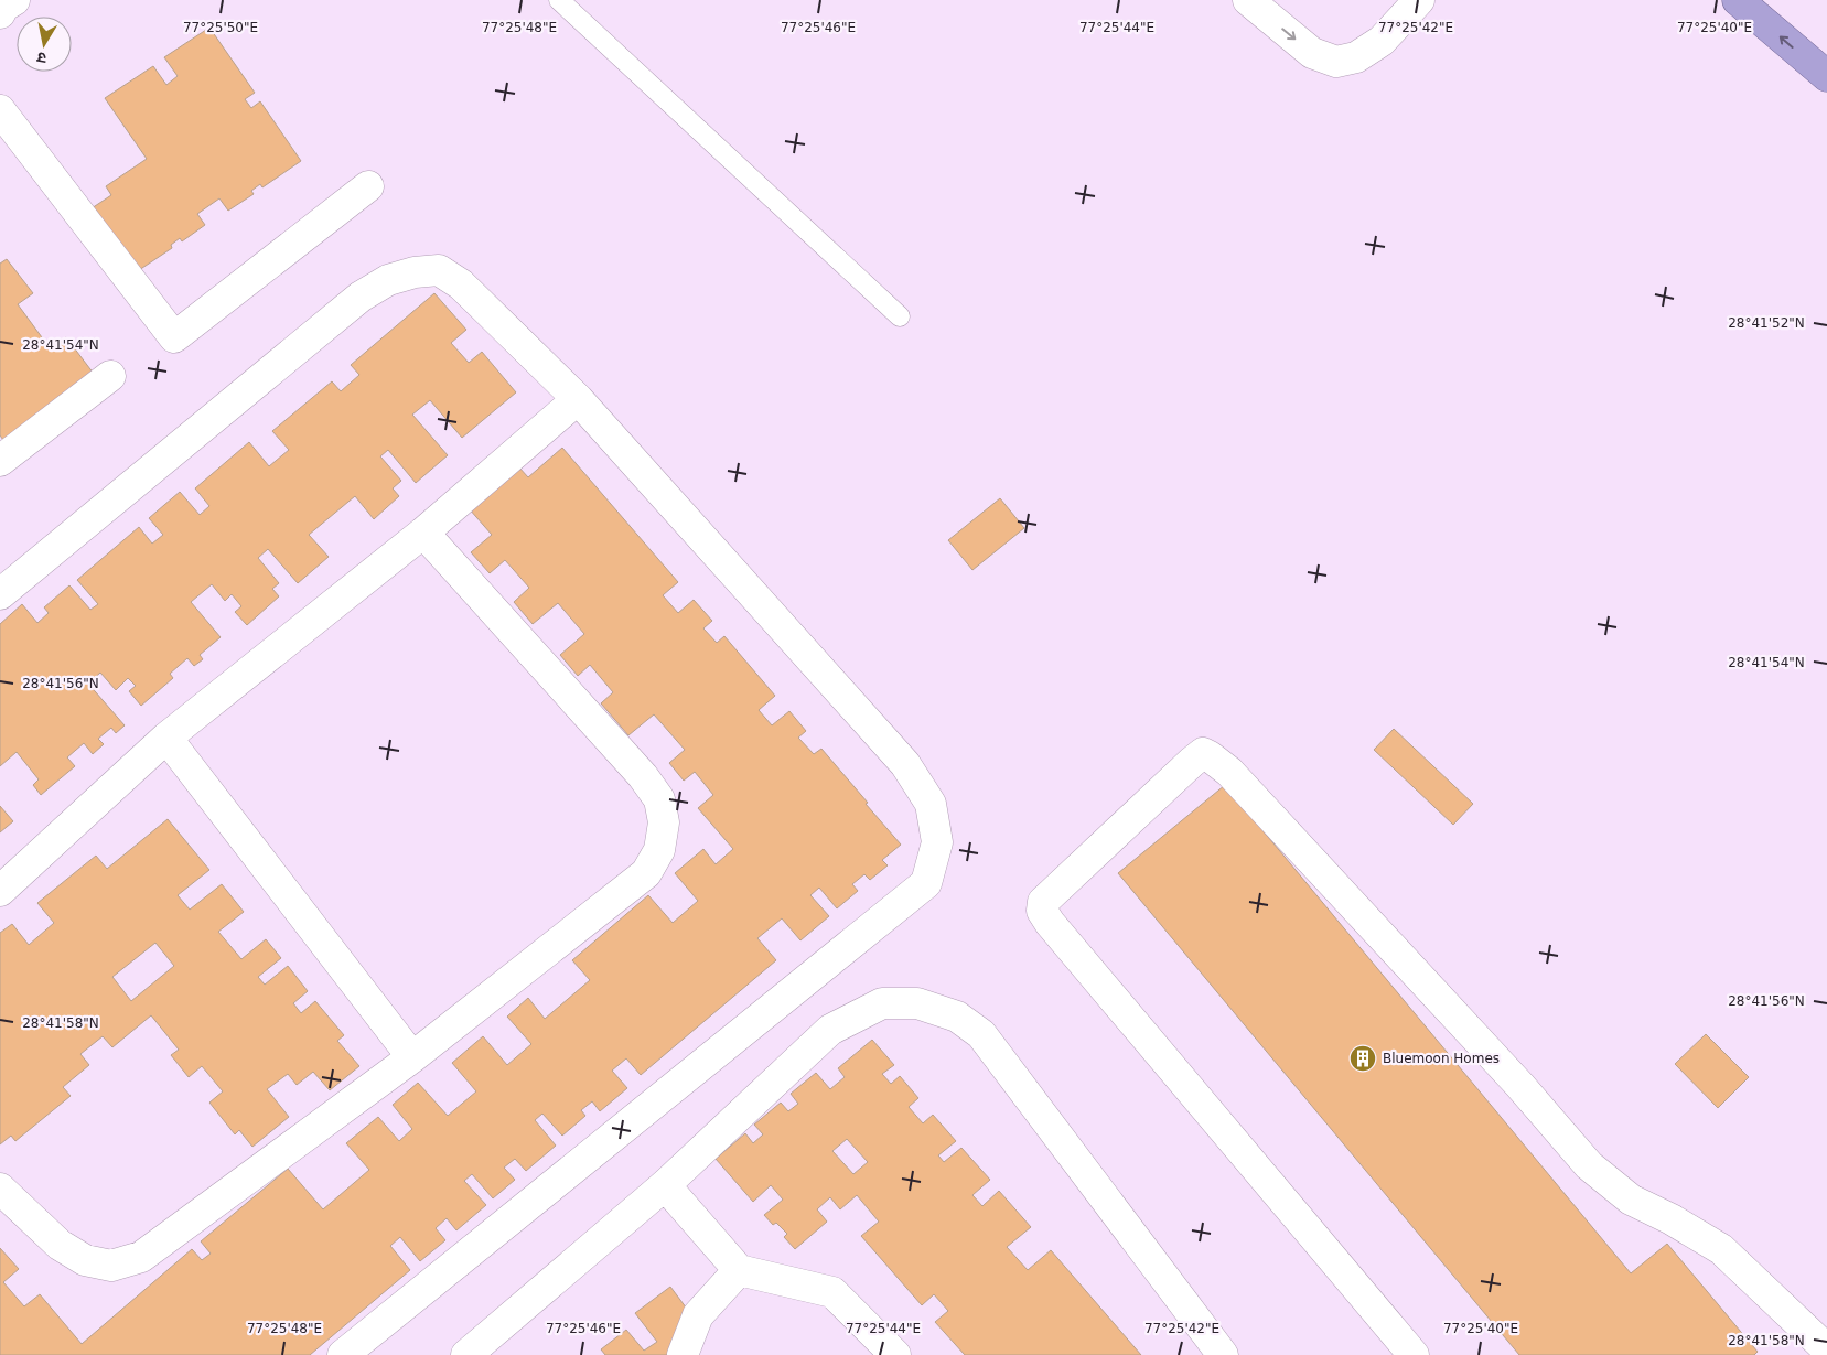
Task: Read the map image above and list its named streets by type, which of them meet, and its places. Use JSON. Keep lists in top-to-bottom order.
{
  "places": {
    "building": ["Bluemoon Homes"]
  },
  "north": "bottom",
  "coordinates": [
    "77°25'50\"E",
    "77°25'48\"E",
    "77°25'46\"E",
    "77°25'44\"E",
    "77°25'42\"E",
    "77°25'40\"E",
    "28°41'52\"N",
    "28°41'54\"N",
    "28°41'56\"N",
    "28°41'58\"N"
  ]
}
